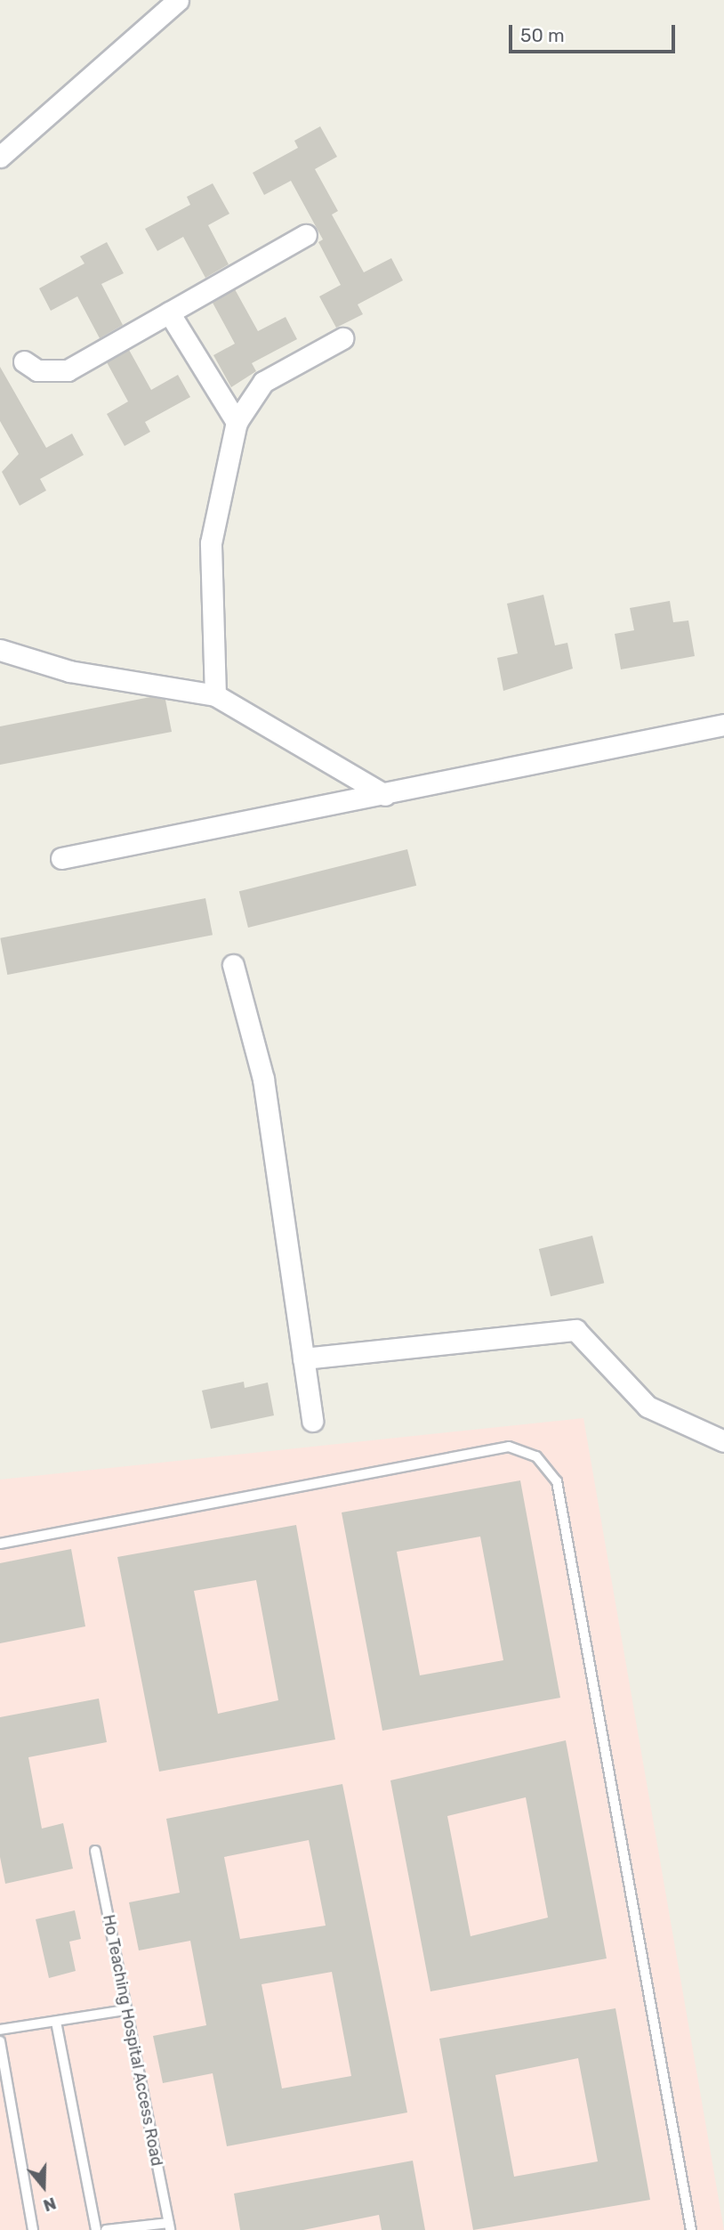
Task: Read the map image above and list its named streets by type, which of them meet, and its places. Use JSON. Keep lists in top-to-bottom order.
{
  "streets": {
    "lane": ["Ho Teaching Hospital Access Road"]
  },
  "scale_bar": "50 m",
  "north": "bottom"
}
